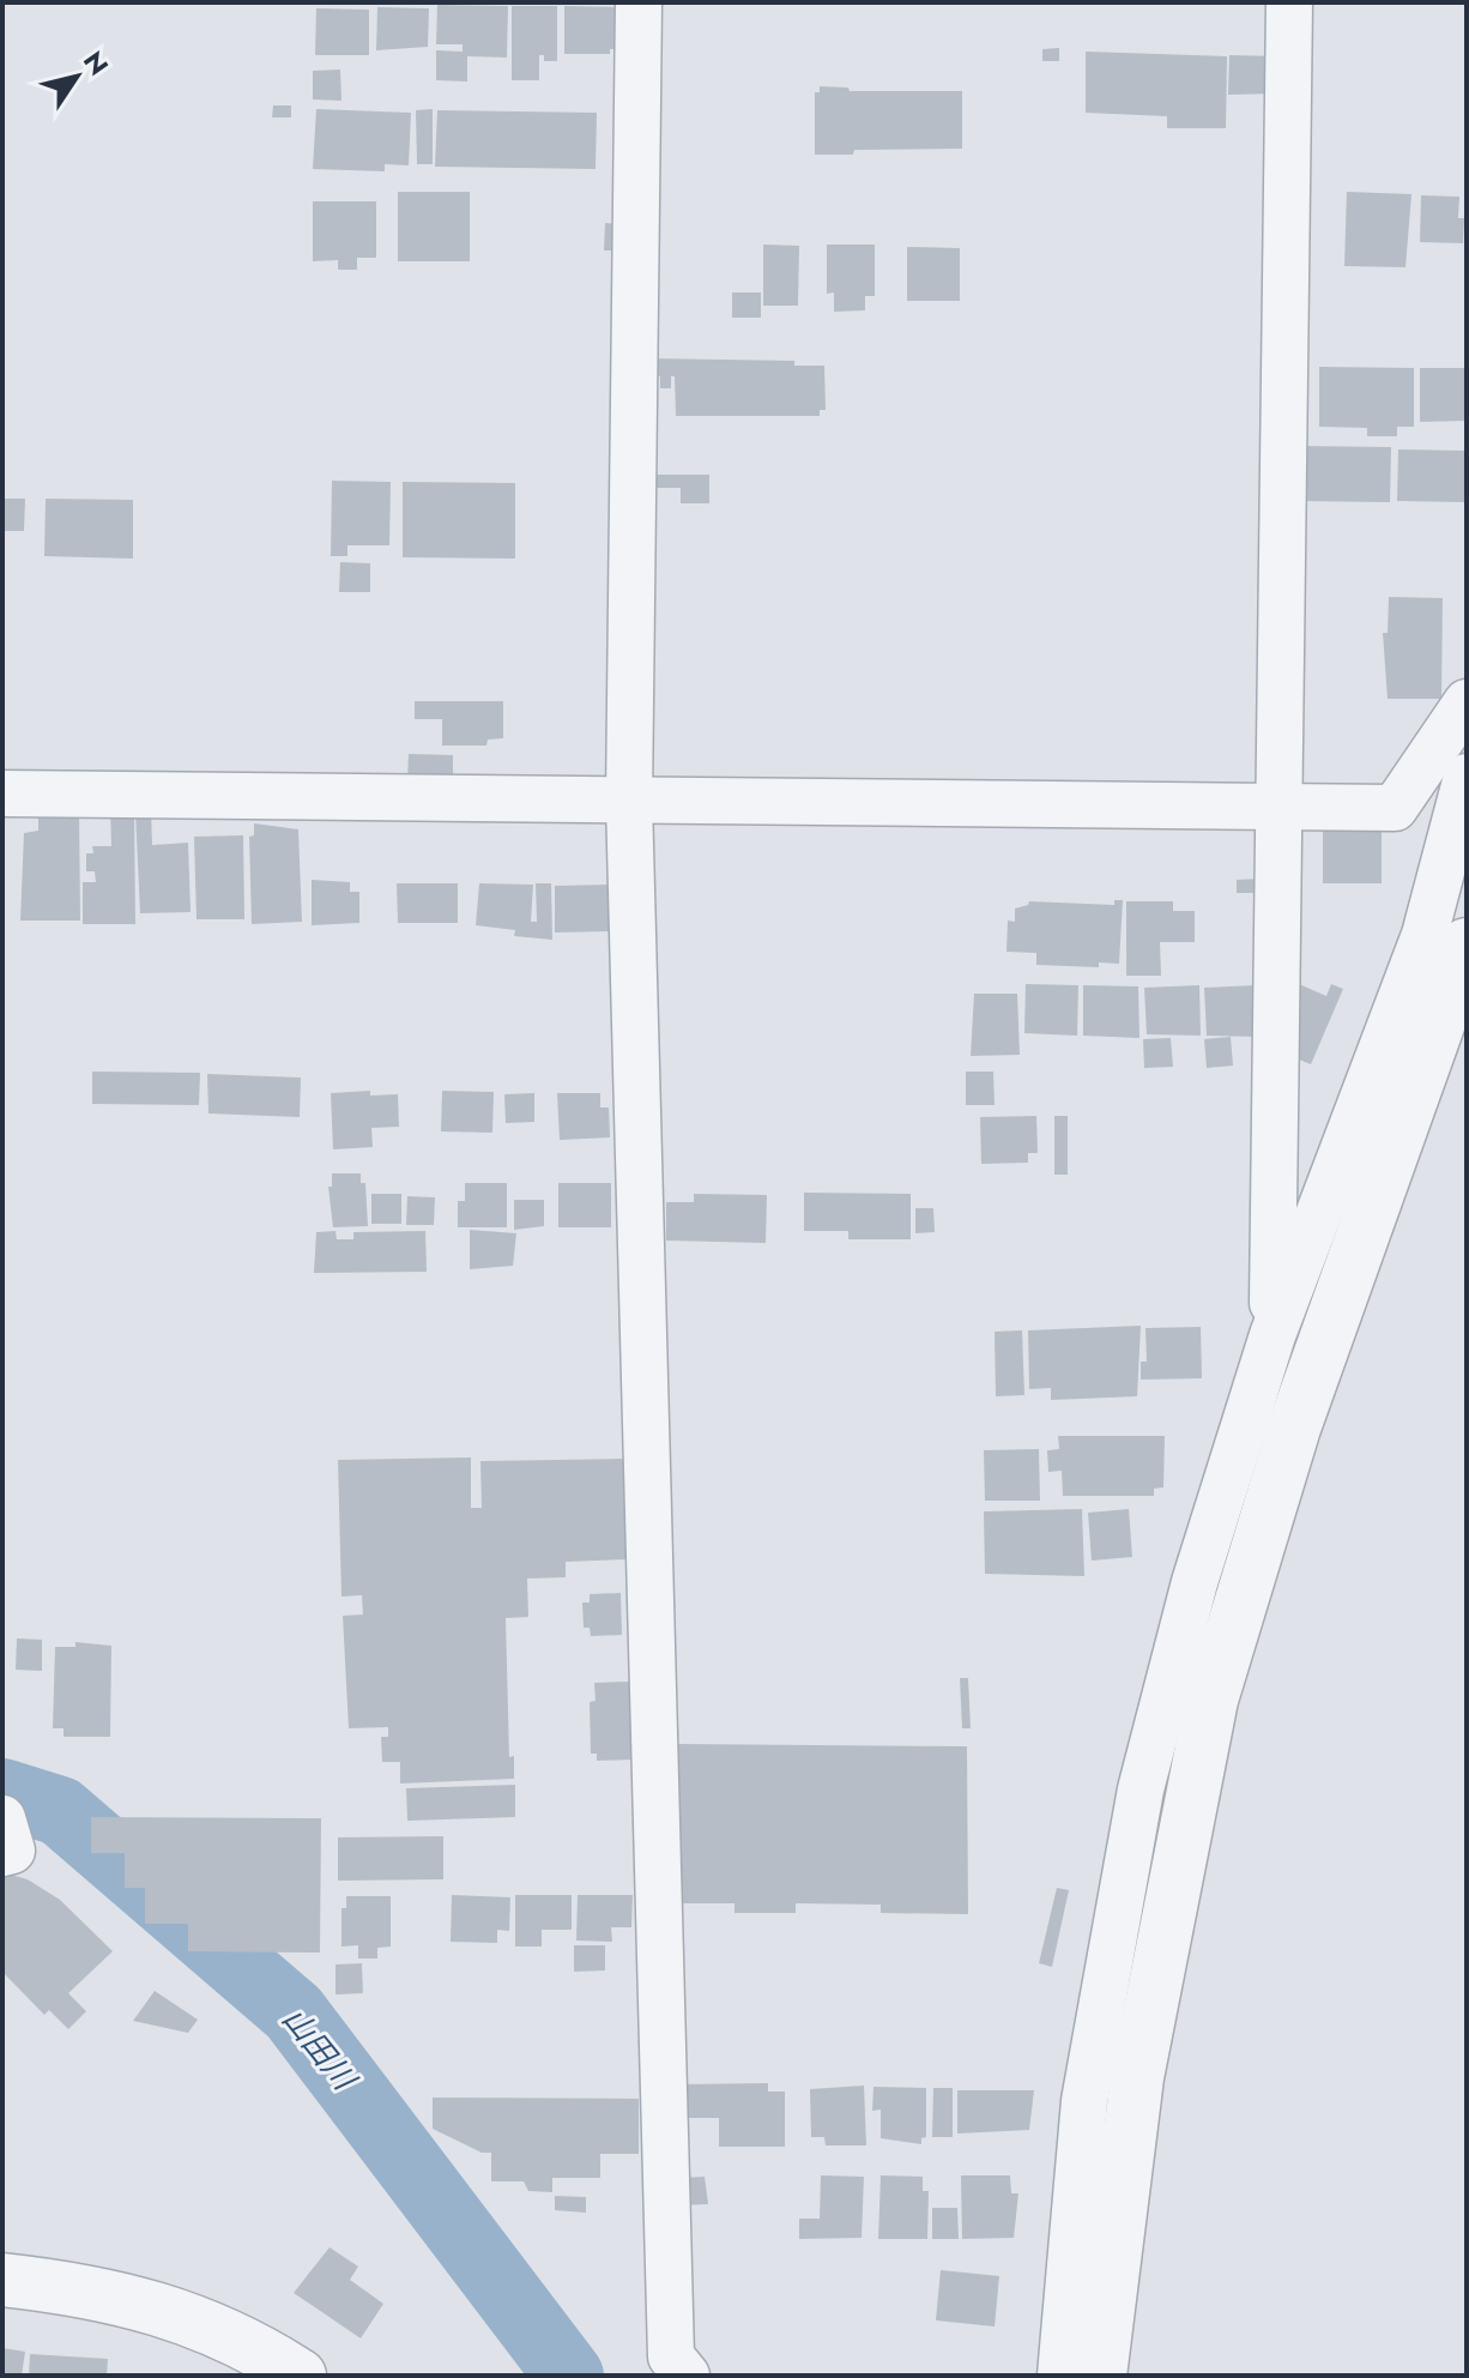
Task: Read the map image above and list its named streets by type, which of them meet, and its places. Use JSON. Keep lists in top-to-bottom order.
{
  "water": ["山田川"],
  "north": "top right"
}
